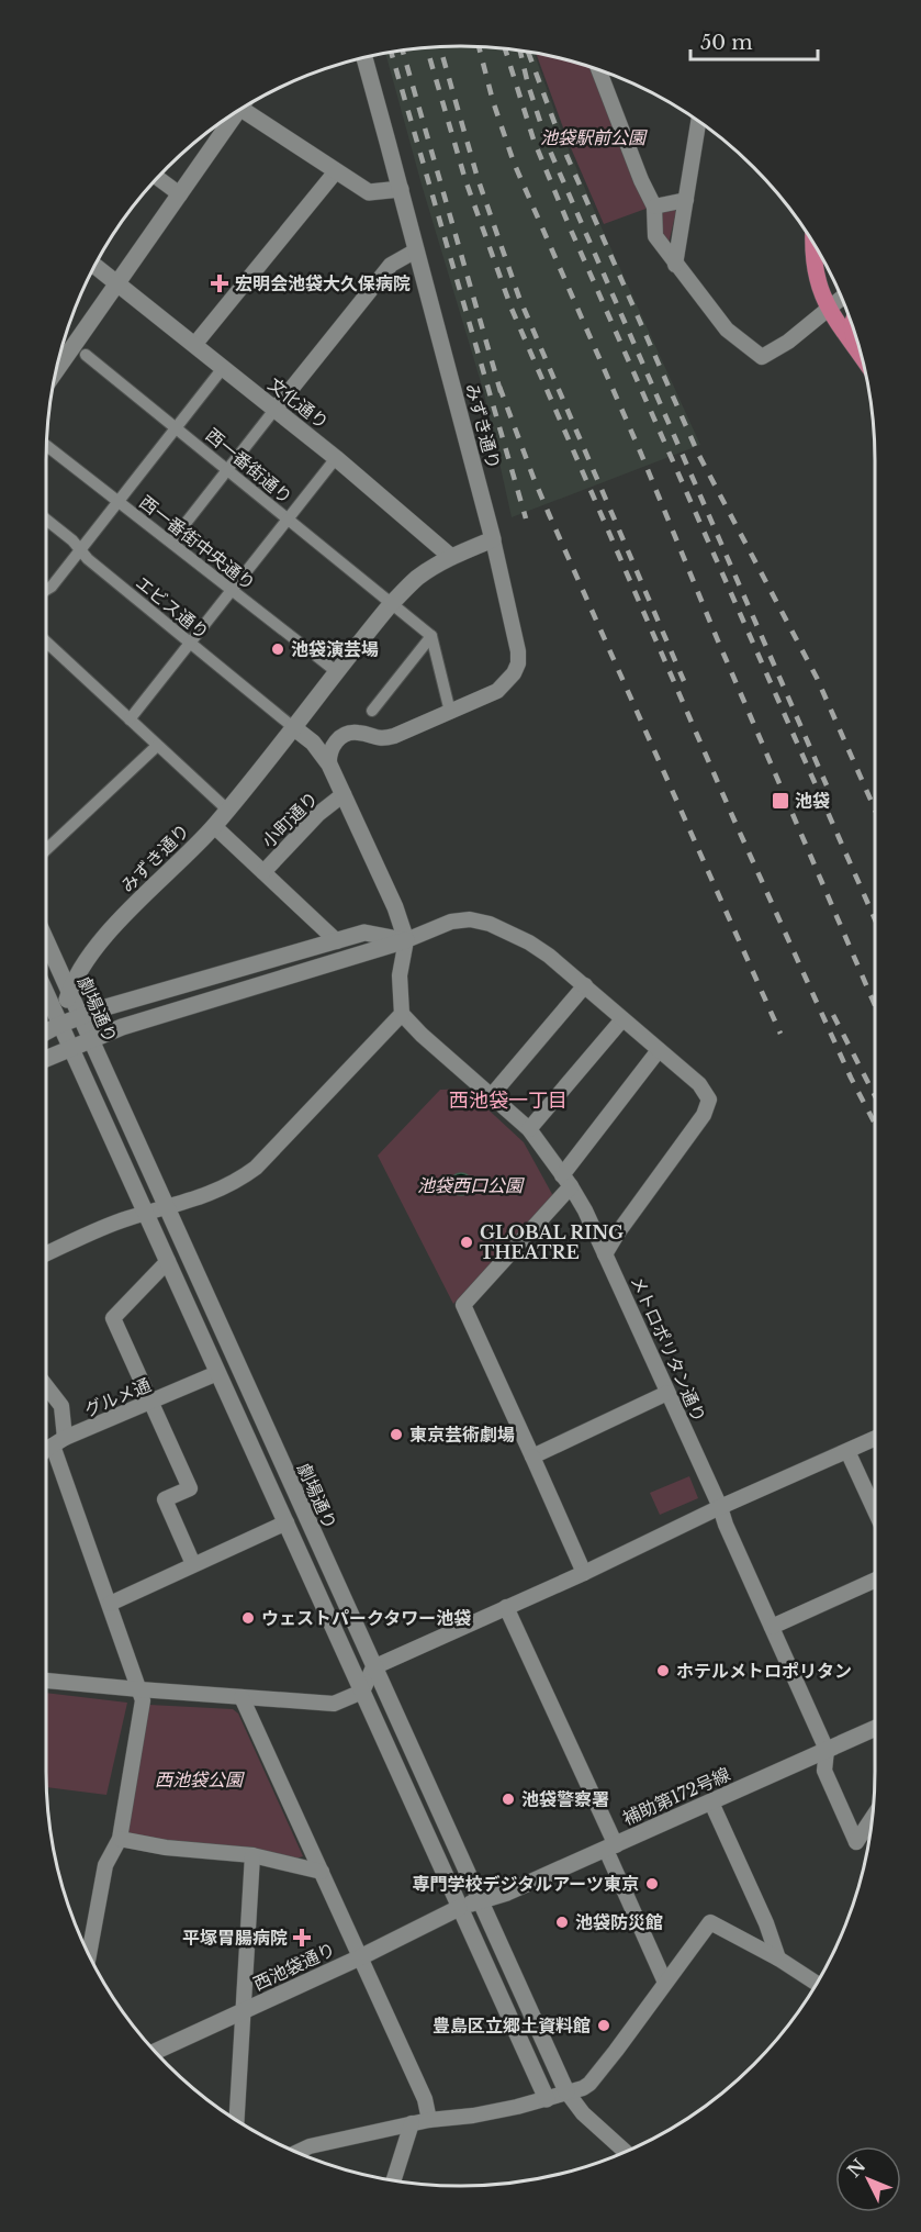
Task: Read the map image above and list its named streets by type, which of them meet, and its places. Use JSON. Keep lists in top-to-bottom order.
{
  "streets": {
    "street": [
      "文化通り",
      "みずき通り",
      "西一番街通り",
      "西一番街中央通り",
      "エビス通り",
      "小町通り",
      "劇場通り",
      "メトロポリタン通り",
      "グルメ通",
      "補助第172号線",
      "西池袋通り"
    ]
  },
  "crossings": [
    ["文化通り", "みずき通り"],
    ["みずき通り", "西一番街通り"],
    ["みずき通り", "西一番街中央通り"],
    ["みずき通り", "エビス通り"],
    ["みずき通り", "小町通り"],
    ["みずき通り", "劇場通り"],
    ["劇場通り", "補助第172号線"],
    ["劇場通り", "西池袋通り"],
    ["メトロポリタン通り", "補助第172号線"],
    ["補助第172号線", "西池袋通り"]
  ],
  "districts": ["西池袋一丁目"],
  "parks": ["池袋駅前公園", "池袋西口公園", "西池袋公園"],
  "places": {
    "health": ["宏明会池袋大久保病院", "平塚胃腸病院"],
    "other": [
      "池袋演芸場",
      "GLOBAL RING THEATRE",
      "東京芸術劇場",
      "ウェストパークタワー池袋",
      "ホテルメトロポリタン",
      "池袋警察署",
      "専門学校デジタルアーツ東京",
      "池袋防災館",
      "豊島区立郷土資料館"
    ],
    "transit": ["池袋"]
  },
  "scale_bar": "50 m",
  "north": "top left"
}
